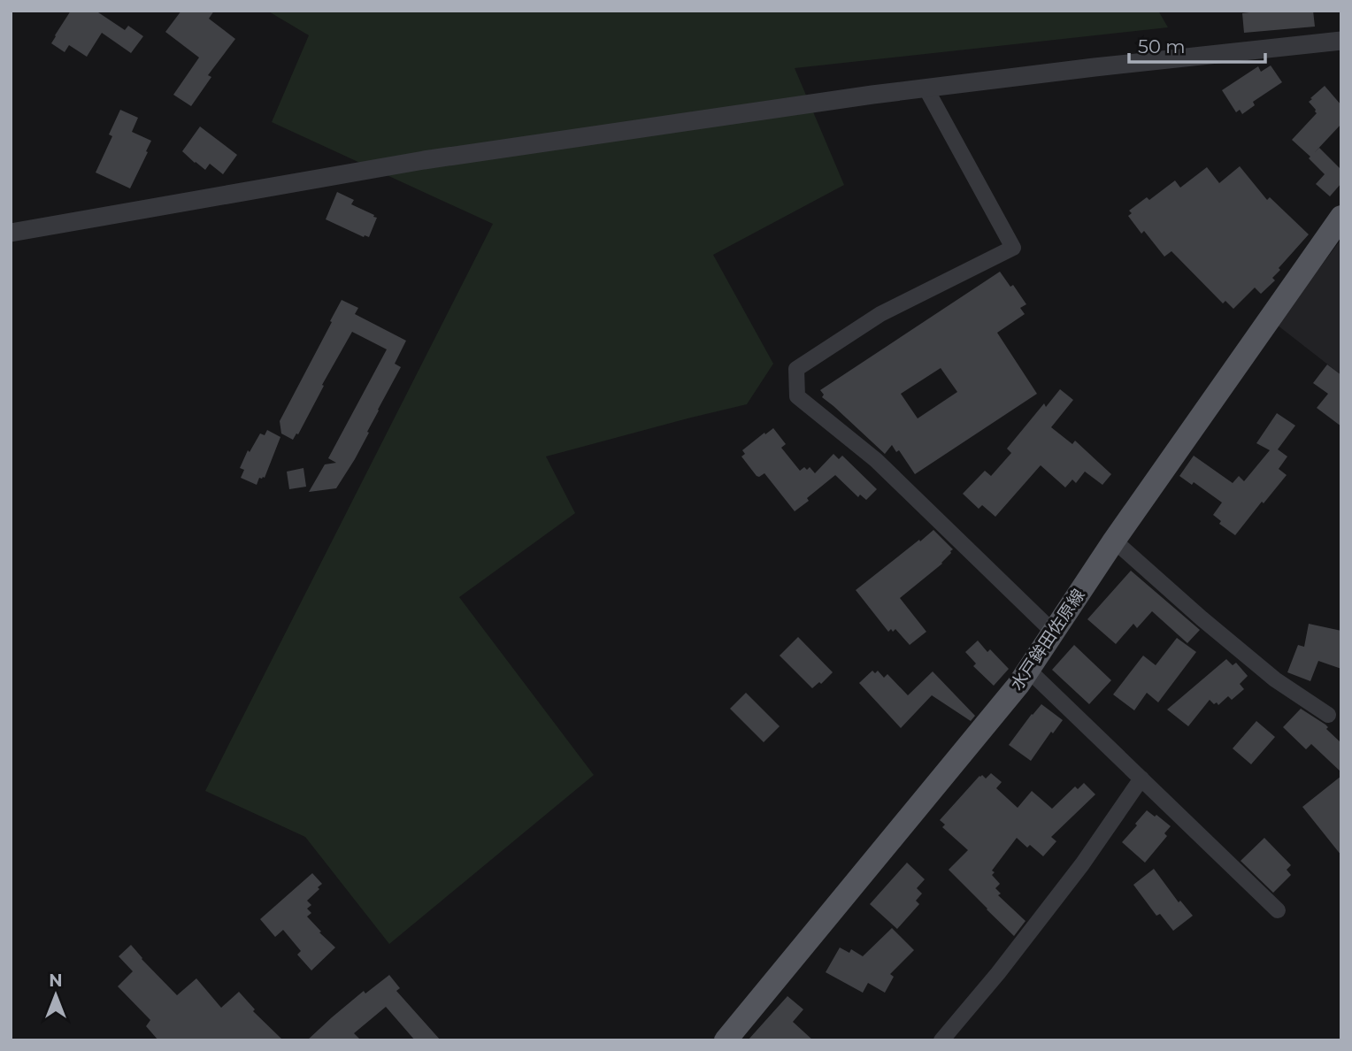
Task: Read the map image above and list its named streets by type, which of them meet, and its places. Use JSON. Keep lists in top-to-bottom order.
{
  "streets": {
    "main road": ["水戸鉾田佐原線"]
  },
  "scale_bar": "50 m",
  "north": "top"
}
